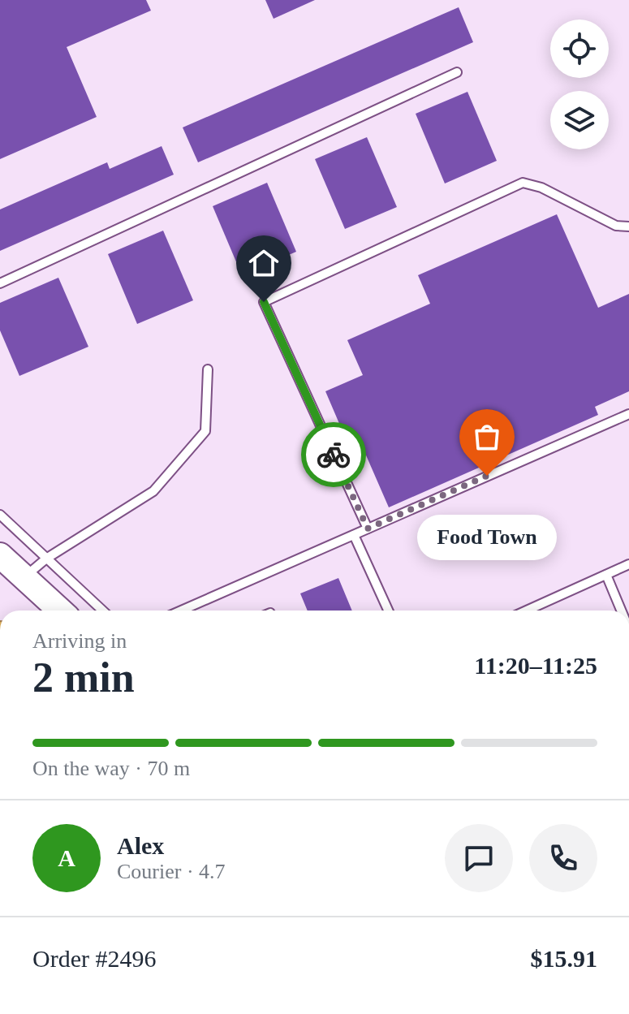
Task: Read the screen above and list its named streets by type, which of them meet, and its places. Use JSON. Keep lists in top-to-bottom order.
{
  "places": ["Food Town"],
  "page": {
    "bubble": "Food Town",
    "heading": ["2 min", "Arriving in", "11:20–11:25"],
    "panel": [
      "Alex",
      "Courier · 4.7",
      "Order #2496",
      "$15.91"
    ],
    "bar": "On the way · 70 m",
    "round": "A"
  }
}
